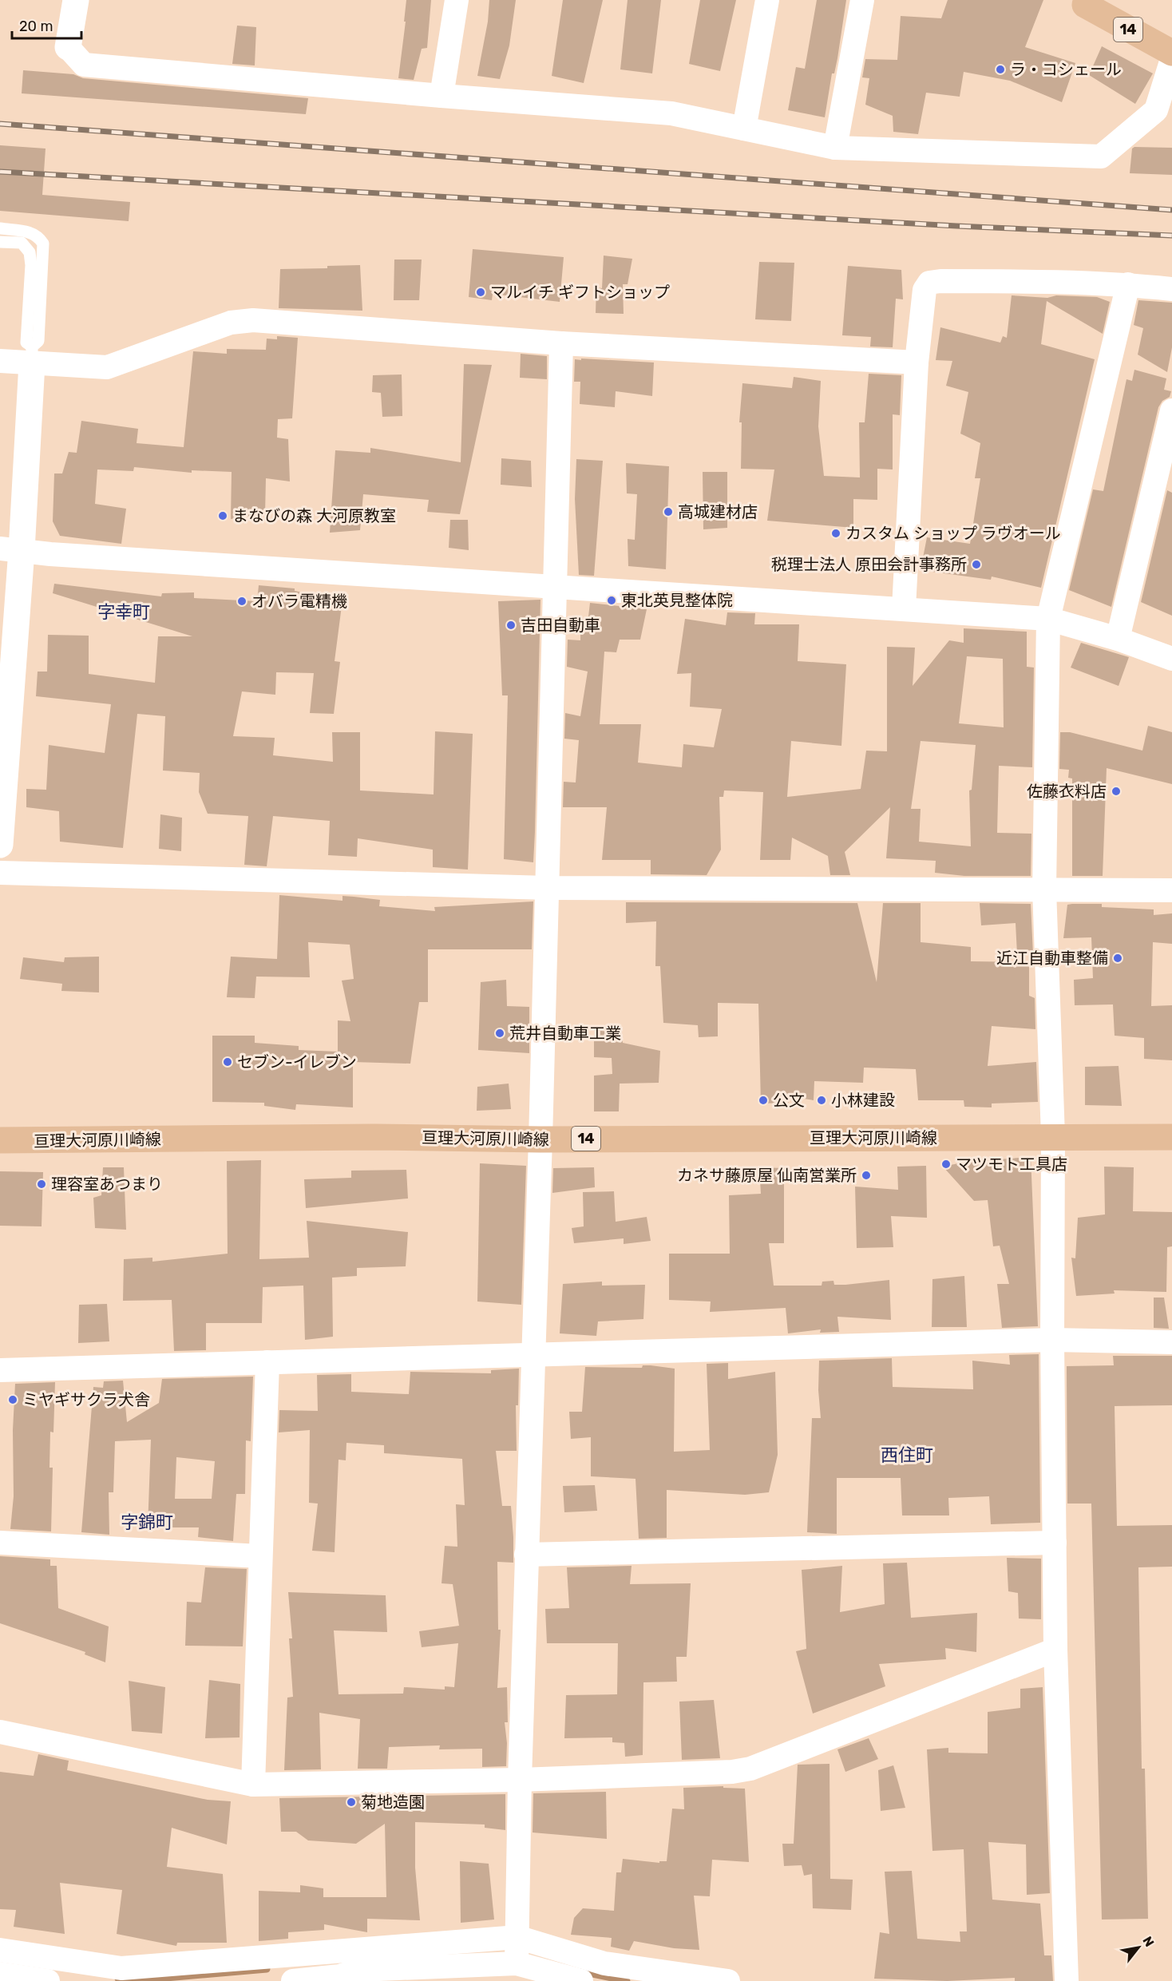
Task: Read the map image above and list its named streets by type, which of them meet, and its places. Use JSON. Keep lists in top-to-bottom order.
{
  "streets": {
    "main road": ["14", "亘理大河原川崎線"]
  },
  "districts": ["字幸町", "西住町", "字錦町"],
  "places": [
    "ラ・コシェール",
    "マルイチ ギフトショップ",
    "高城建材店",
    "まなびの森 大河原教室",
    "カスタム ショップ ラヴオール",
    "税理士法人 原田会計事務所",
    "東北英見整体院",
    "オバラ電精機",
    "吉田自動車",
    "佐藤衣料店",
    "近江自動車整備",
    "荒井自動車工業",
    "セブン-イレブン",
    "公文",
    "小林建設",
    "マツモト工具店",
    "カネサ藤原屋 仙南営業所",
    "理容室あつまり",
    "ミヤギサクラ犬舎",
    "菊地造園"
  ],
  "scale_bar": "20 m",
  "north": "top right"
}
